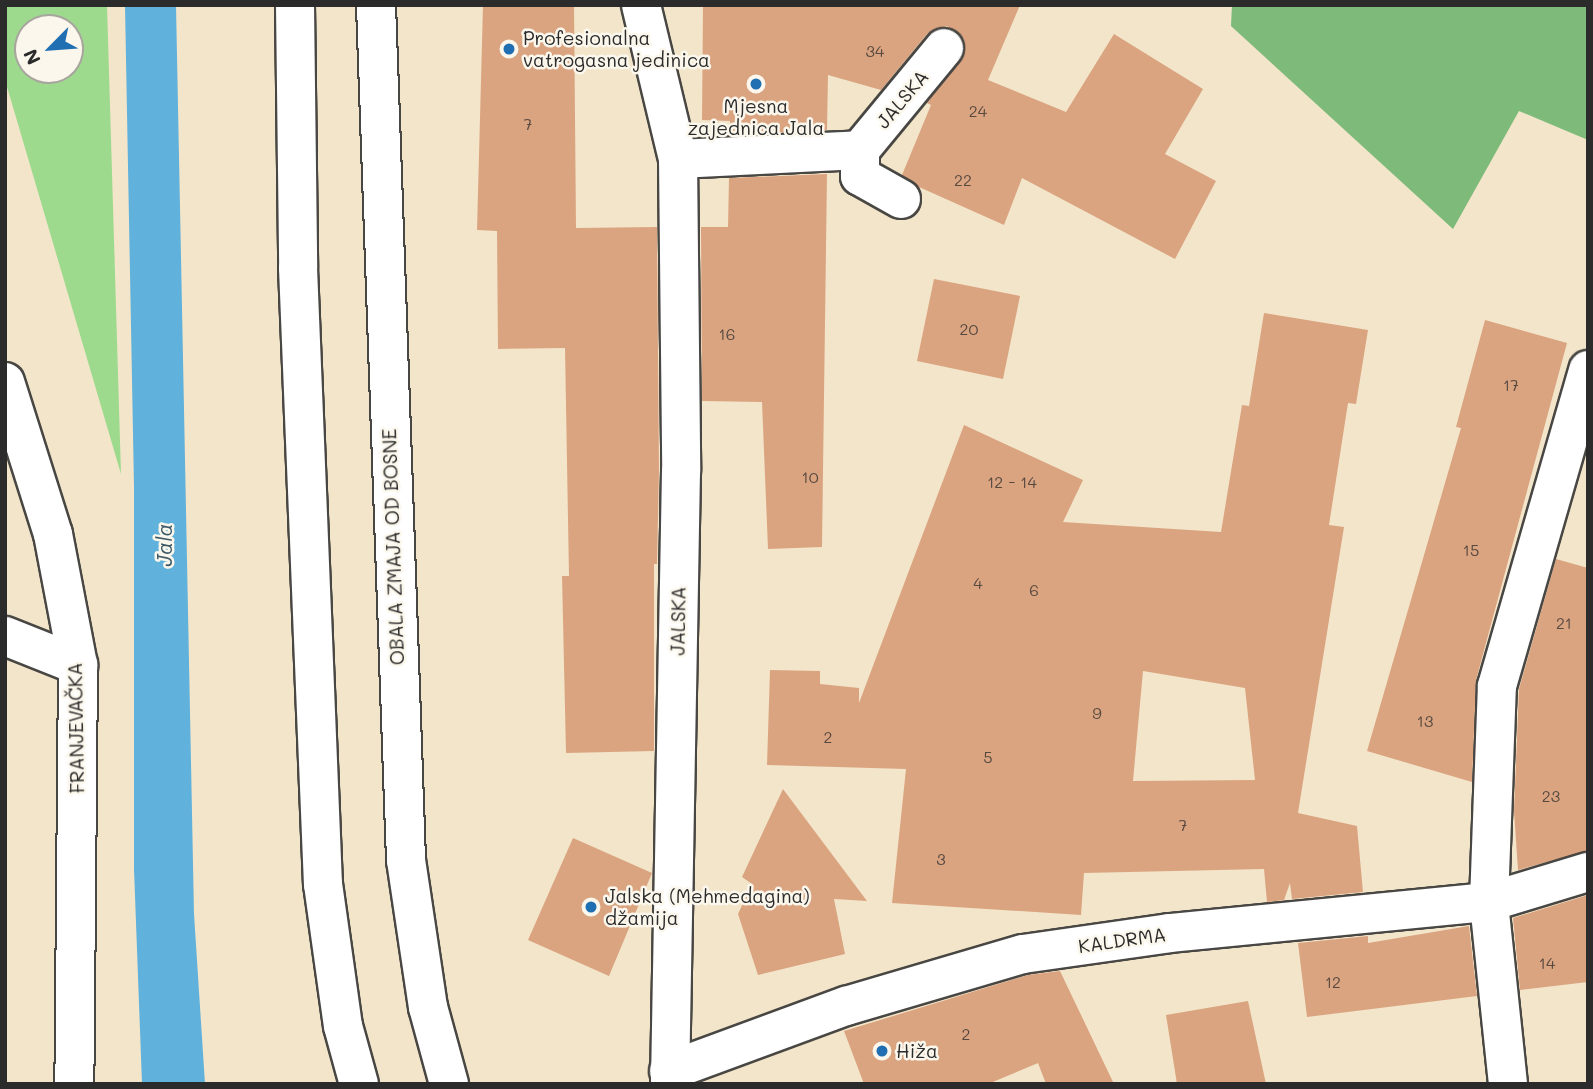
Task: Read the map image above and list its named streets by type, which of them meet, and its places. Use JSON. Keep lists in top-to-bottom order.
{
  "streets": {
    "street": [
      "JALSKA",
      "OBALA ZMAJA OD BOSNE",
      "FRANJEVAČKA",
      "KALDRMA"
    ]
  },
  "crossings": [
    ["JALSKA", "KALDRMA"]
  ],
  "water": ["Jala"],
  "places": [
    "Profesionalna vatrogasna jedinica",
    "Mjesna zajednica Jala",
    "Jalska (Mehmedagina) džamija",
    "Hiža"
  ],
  "house_numbers": [
    "34",
    "24",
    "7",
    "22",
    "20",
    "16",
    "17",
    "10",
    "12 - 14",
    "15",
    "4",
    "6",
    "21",
    "9",
    "13",
    "2",
    "5",
    "23",
    "7",
    "3",
    "14",
    "12",
    "2"
  ],
  "north": "bottom left"
}
